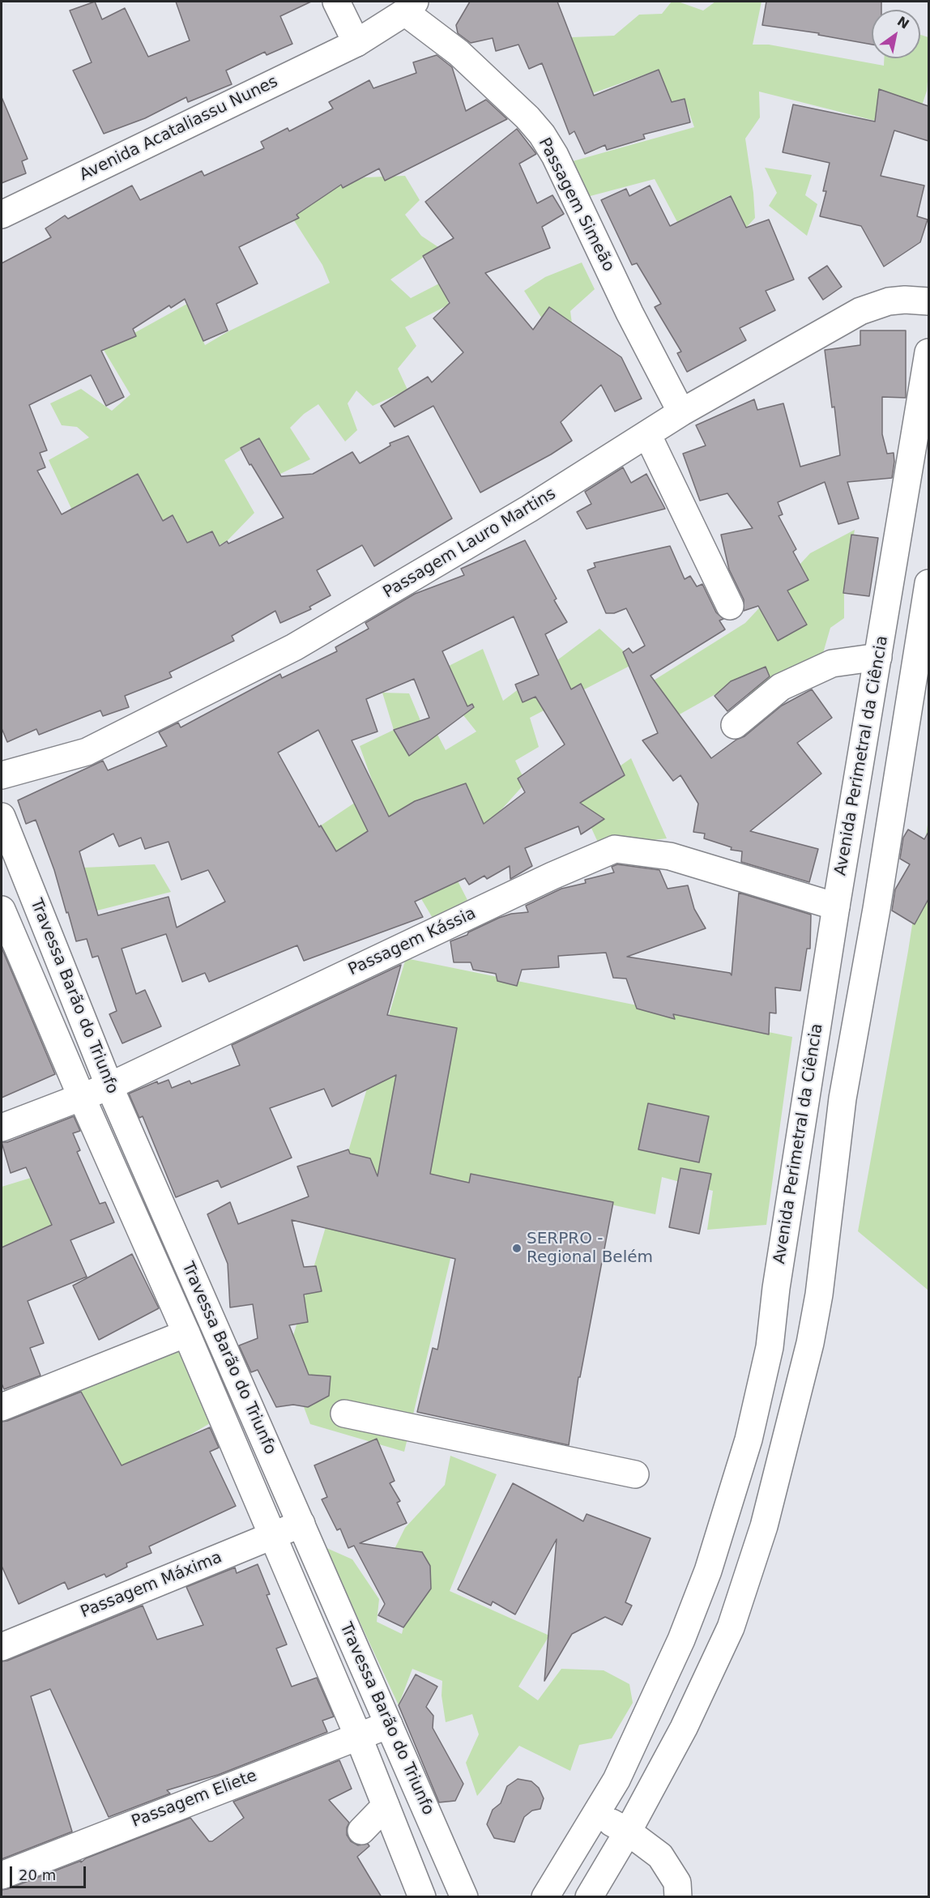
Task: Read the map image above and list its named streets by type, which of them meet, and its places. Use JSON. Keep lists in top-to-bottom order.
{
  "streets": {
    "street": [
      "Avenida Acataliassu Nunes",
      "Passagem Simeão",
      "Passagem Lauro Martins",
      "Avenida Perimetral da Ciência",
      "Passagem Kássia",
      "Travessa Barão do Triunfo",
      "Passagem Máxima",
      "Passagem Eliete"
    ]
  },
  "crossings": [
    ["Avenida Acataliassu Nunes", "Passagem Simeão"],
    ["Passagem Simeão", "Passagem Lauro Martins"],
    ["Avenida Perimetral da Ciência", "Passagem Kássia"],
    ["Passagem Kássia", "Travessa Barão do Triunfo"],
    ["Travessa Barão do Triunfo", "Passagem Máxima"],
    ["Travessa Barão do Triunfo", "Passagem Eliete"]
  ],
  "places": ["SERPRO - Regional Belém"],
  "scale_bar": "20 m",
  "north": "top right"
}
